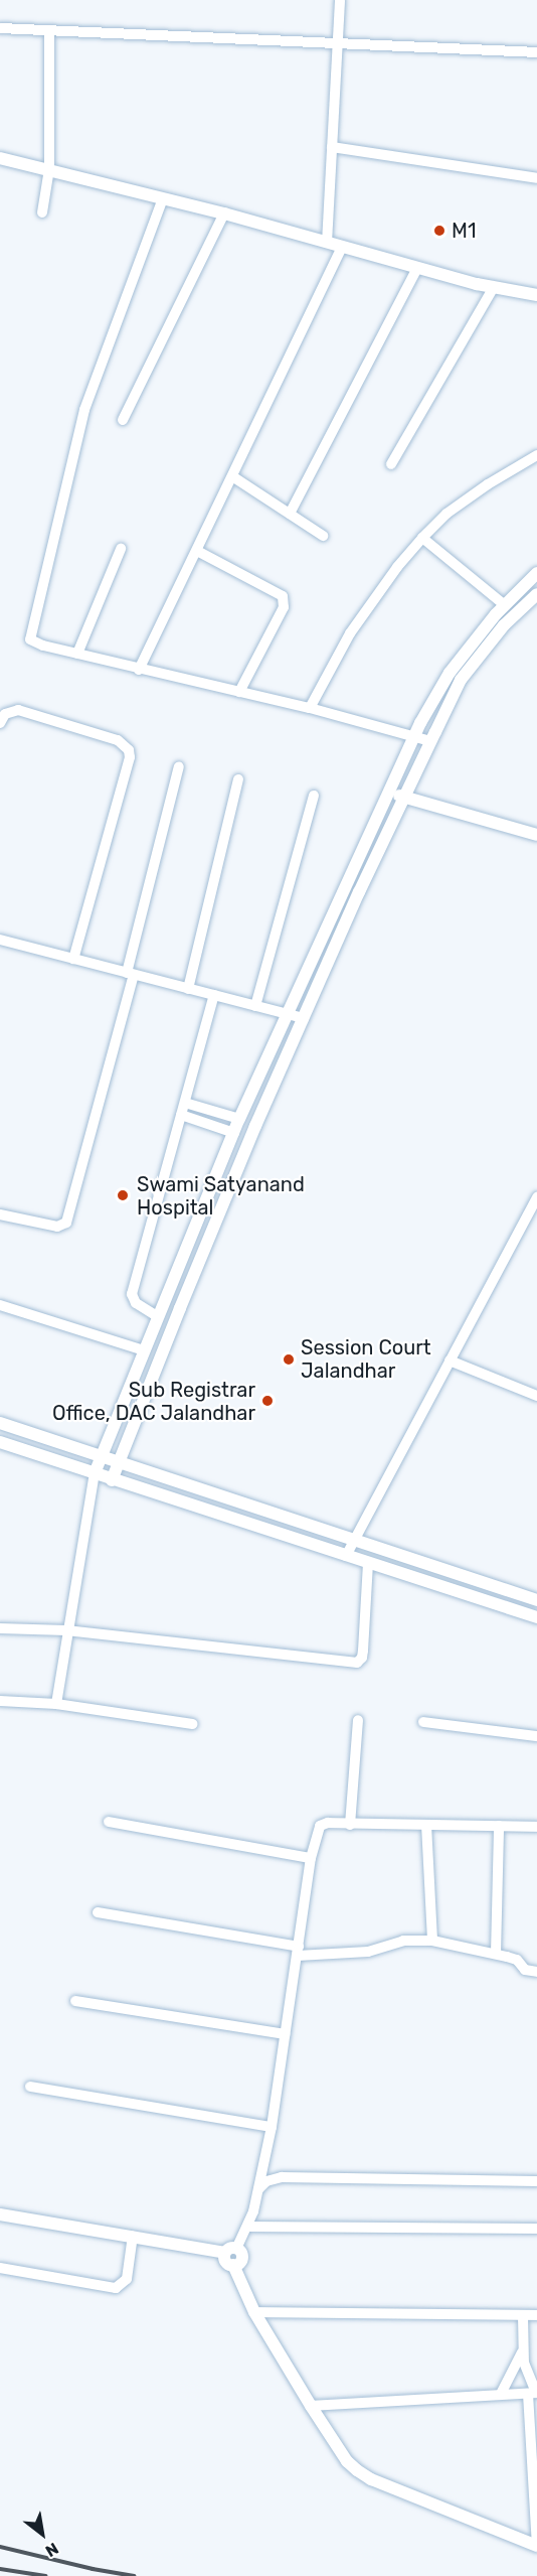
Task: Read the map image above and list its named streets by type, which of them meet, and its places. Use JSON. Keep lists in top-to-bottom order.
{
  "places": [
    "M1",
    "Swami Satyanand Hospital",
    "Session Court Jalandhar",
    "Sub Registrar Office, DAC Jalandhar"
  ],
  "north": "bottom right"
}
